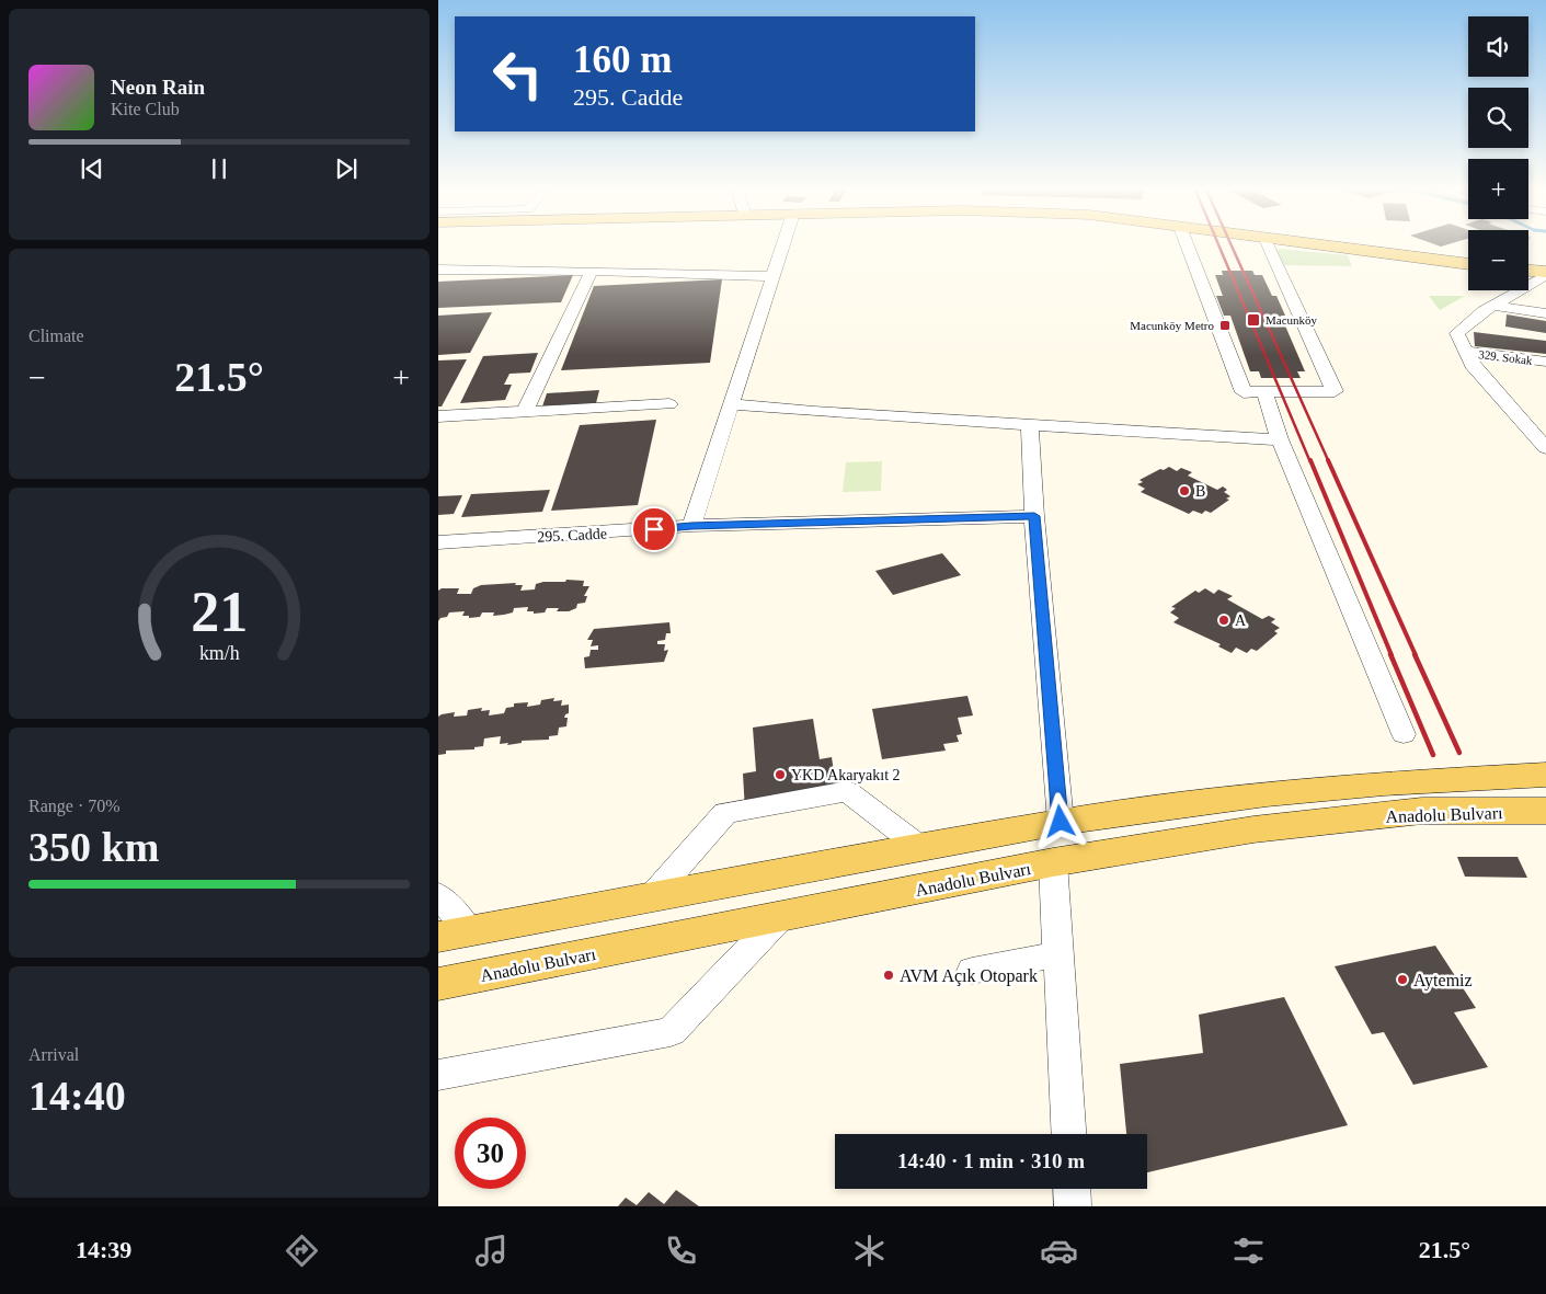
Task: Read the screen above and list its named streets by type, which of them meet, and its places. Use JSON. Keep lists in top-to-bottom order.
{
  "streets": {
    "main road": ["Anadolu Bulvarı"],
    "street": ["329. Sokak", "295. Cadde"]
  },
  "places": {
    "transit": ["Macunköy", "Macunköy Metro"],
    "other": [
      "B",
      "A",
      "YKD Akaryakıt 2",
      "AVM Açık Otopark",
      "Aytemiz"
    ]
  },
  "page": {
    "map_buttons": ["+", "−"],
    "turn": ["160 m", "295. Cadde"],
    "song": ["Neon Rain", "Kite Club"],
    "tile": [
      "Climate",
      ["Range · 70%", "350 km"],
      ["Arrival", "14:40"]
    ],
    "heat": ["−", "21.5°", "+"],
    "limit": "30",
    "trip": "14:40 · 1 min · 310 m",
    "tabs": ["14:39", "21.5°"],
    "gauge": ["21", "km/h"]
  }
}
